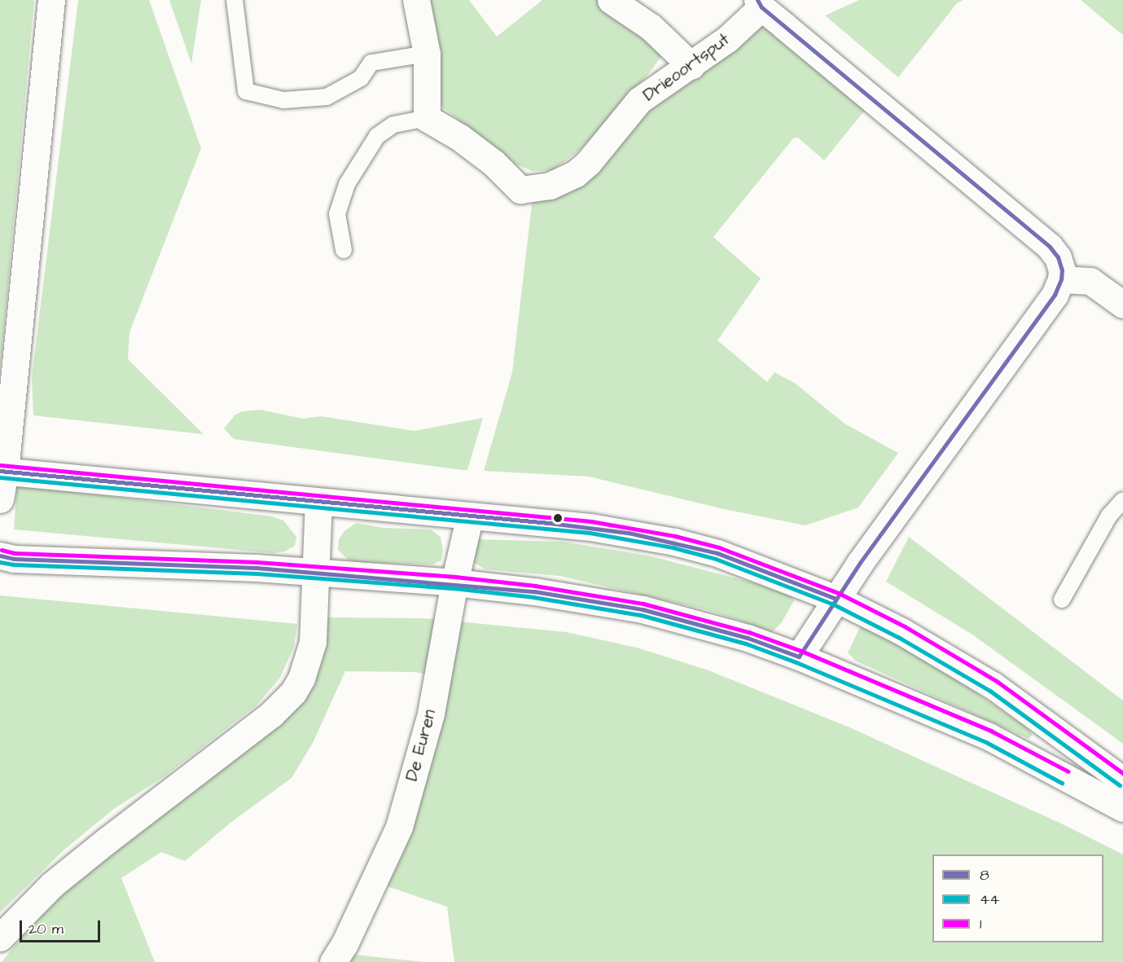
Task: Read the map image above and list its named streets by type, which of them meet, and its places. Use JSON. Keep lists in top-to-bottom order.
{
  "streets": {
    "main road": ["Drieoortsput", "De Euren"]
  },
  "lines": ["transit line 8", "transit line 1", "transit line 44"],
  "legend": ["8", "44", "1"],
  "scale_bar": "20 m"
}
